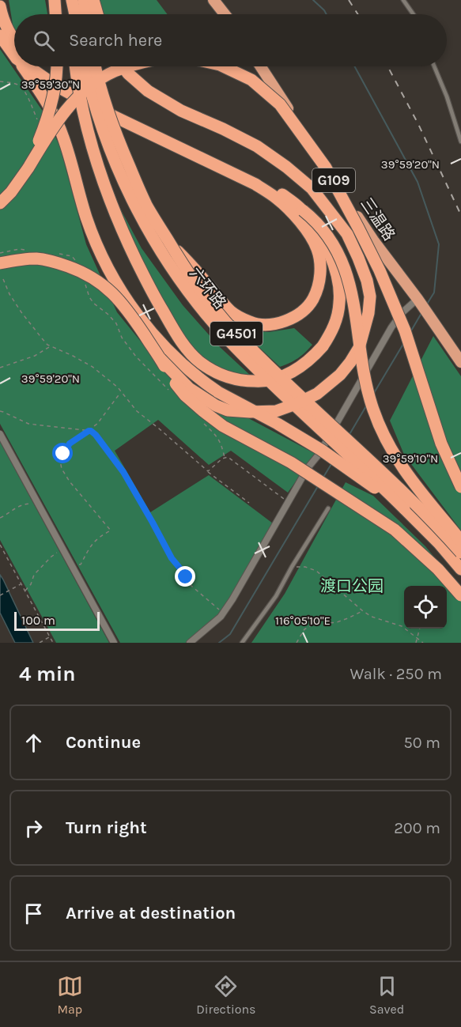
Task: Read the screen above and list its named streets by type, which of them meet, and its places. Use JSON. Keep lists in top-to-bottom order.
{
  "streets": {
    "highway": [
      "G109",
      "三温路",
      "六环路",
      "G4501"
    ]
  },
  "crossings": [
    ["G109", "三温路"]
  ],
  "parks": ["渡口公园"],
  "scale_bar": "100 m",
  "page": {
    "search": "Search here",
    "scale": "100 m",
    "heading": ["4 min", "Walk · 250 m"],
    "list": [
      ["Continue", "50 m"],
      ["Turn right", "200 m"],
      "Arrive at destination"
    ],
    "nav": ["Map", "Directions", "Saved"]
  },
  "coordinates": [
    "39°59'30\"N",
    "39°59'20\"N",
    "39°59'10\"N",
    "116°05'10\"E"
  ]
}
